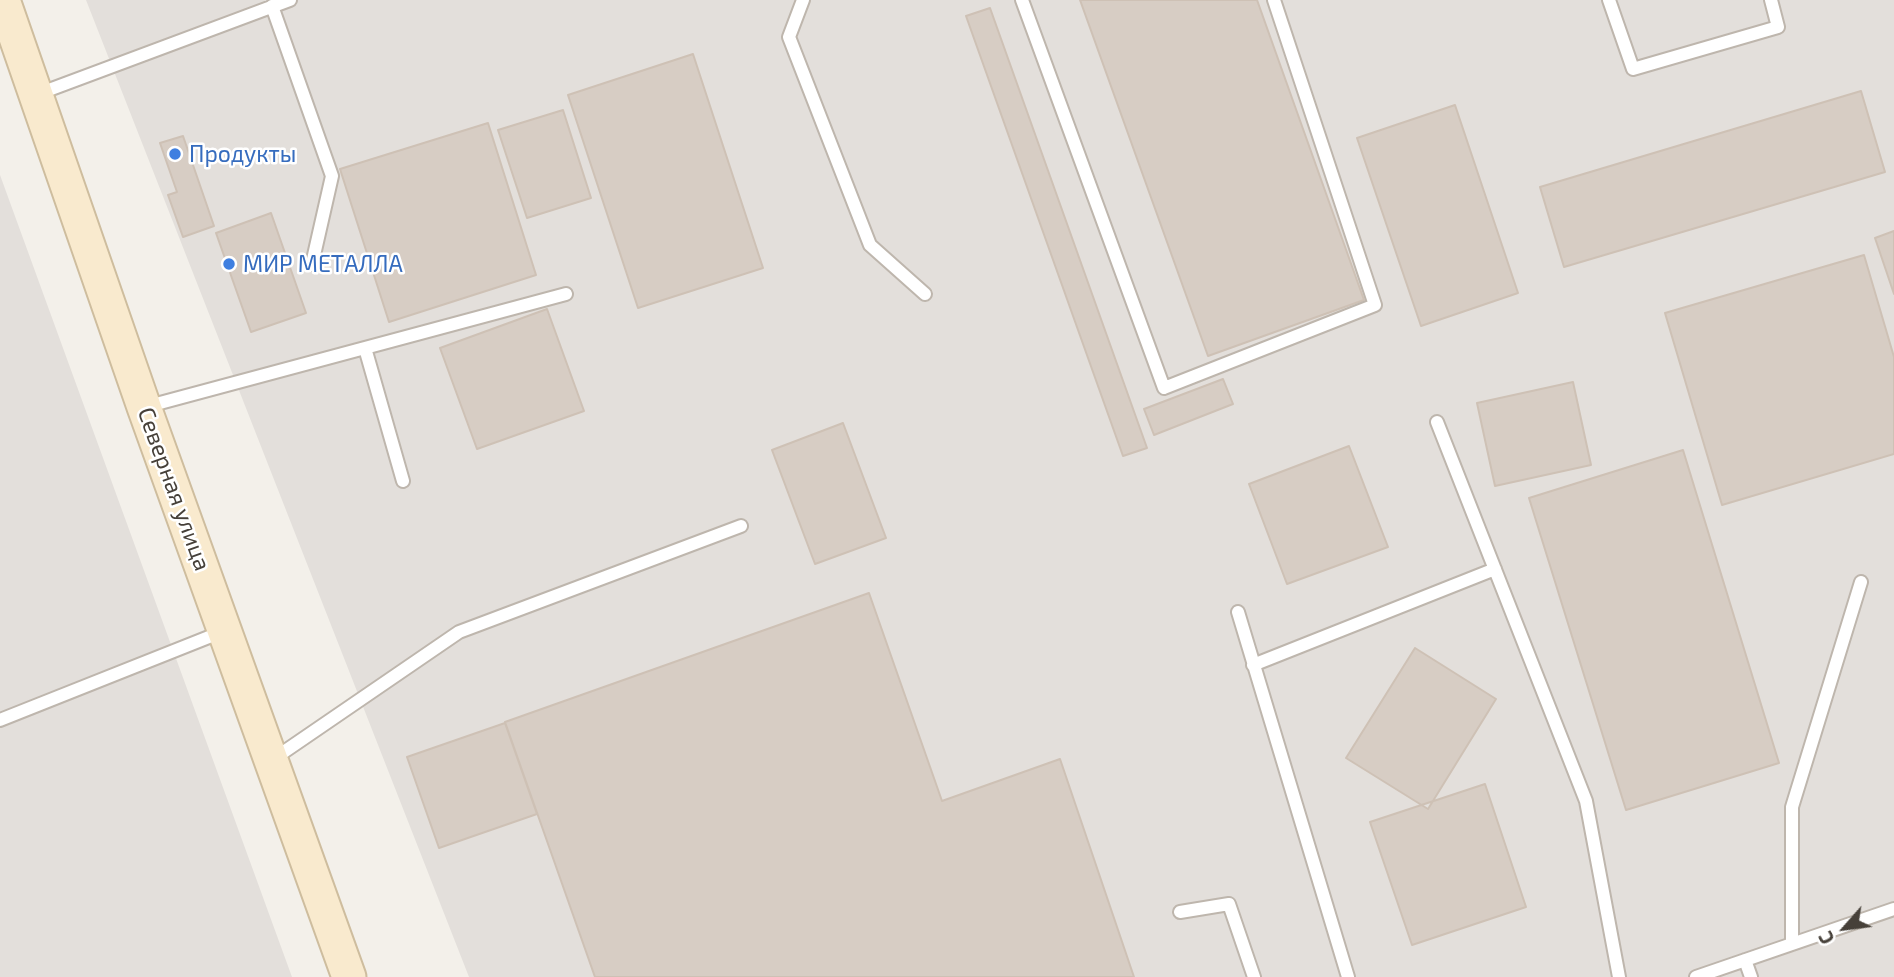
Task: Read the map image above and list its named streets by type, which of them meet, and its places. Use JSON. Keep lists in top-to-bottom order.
{
  "streets": {
    "main road": ["Северная улица"]
  },
  "places": ["Продукты", "МИР МЕТАЛЛА"],
  "north": "bottom left"
}
